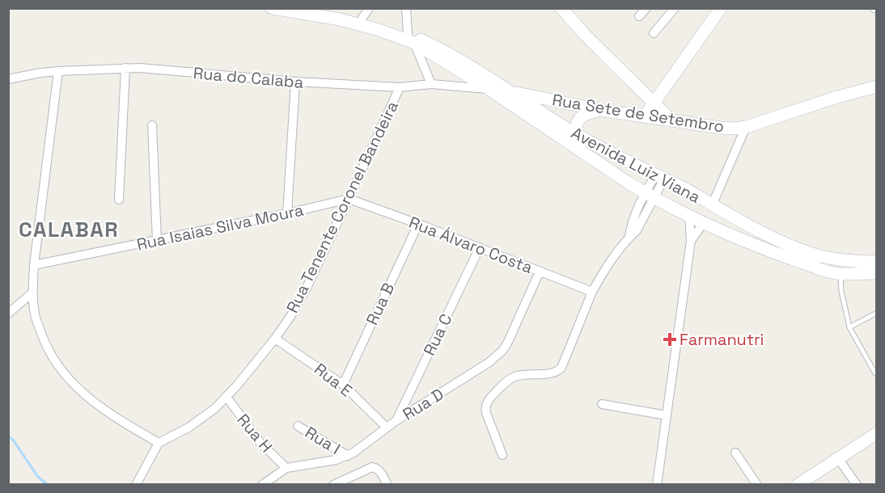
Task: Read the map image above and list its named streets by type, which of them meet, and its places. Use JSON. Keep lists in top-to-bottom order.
{
  "streets": {
    "main road": ["Rua Sete de Setembro", "Avenida Luiz Viana"],
    "street": [
      "Rua do Calaba",
      "Rua Tenente Coronel Bandeira",
      "Rua Isaias Silva Moura",
      "Rua Álvaro Costa",
      "Rua B",
      "Rua C",
      "Rua E",
      "Rua D",
      "Rua H",
      "Rua I"
    ]
  },
  "crossings": [
    ["Rua do Calaba", "Avenida Luiz Viana"],
    ["Rua do Calaba", "Rua Tenente Coronel Bandeira"],
    ["Rua Sete de Setembro", "Avenida Luiz Viana"],
    ["Rua Tenente Coronel Bandeira", "Rua Isaias Silva Moura"],
    ["Rua Tenente Coronel Bandeira", "Rua Álvaro Costa"],
    ["Rua Tenente Coronel Bandeira", "Rua E"],
    ["Rua Tenente Coronel Bandeira", "Rua H"],
    ["Rua Isaias Silva Moura", "Rua Álvaro Costa"],
    ["Rua Álvaro Costa", "Rua B"],
    ["Rua Álvaro Costa", "Rua C"],
    ["Rua Álvaro Costa", "Rua D"],
    ["Rua B", "Rua E"],
    ["Rua C", "Rua D"],
    ["Rua E", "Rua D"],
    ["Rua D", "Rua H"],
    ["Rua D", "Rua I"]
  ],
  "districts": ["CALABAR"],
  "places": {
    "health": ["Farmanutri"]
  }
}
